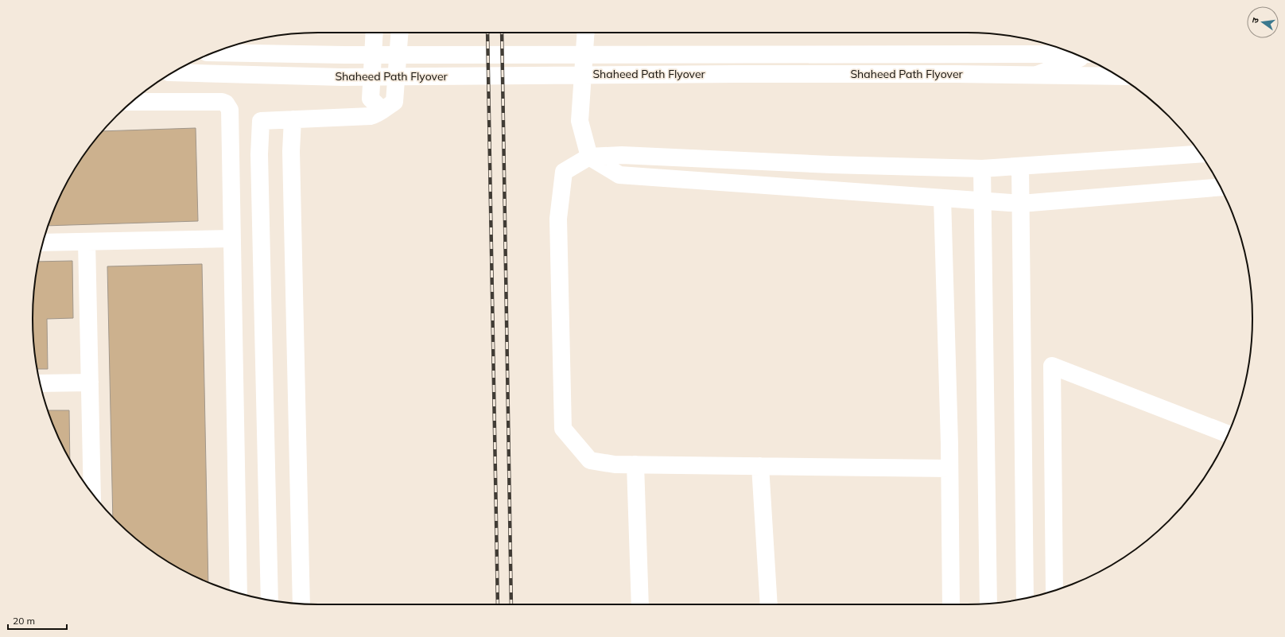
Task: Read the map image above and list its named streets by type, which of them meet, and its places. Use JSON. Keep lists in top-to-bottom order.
{
  "streets": {
    "main road": ["Shaheed Path Flyover"]
  },
  "scale_bar": "20 m",
  "north": "left"
}
